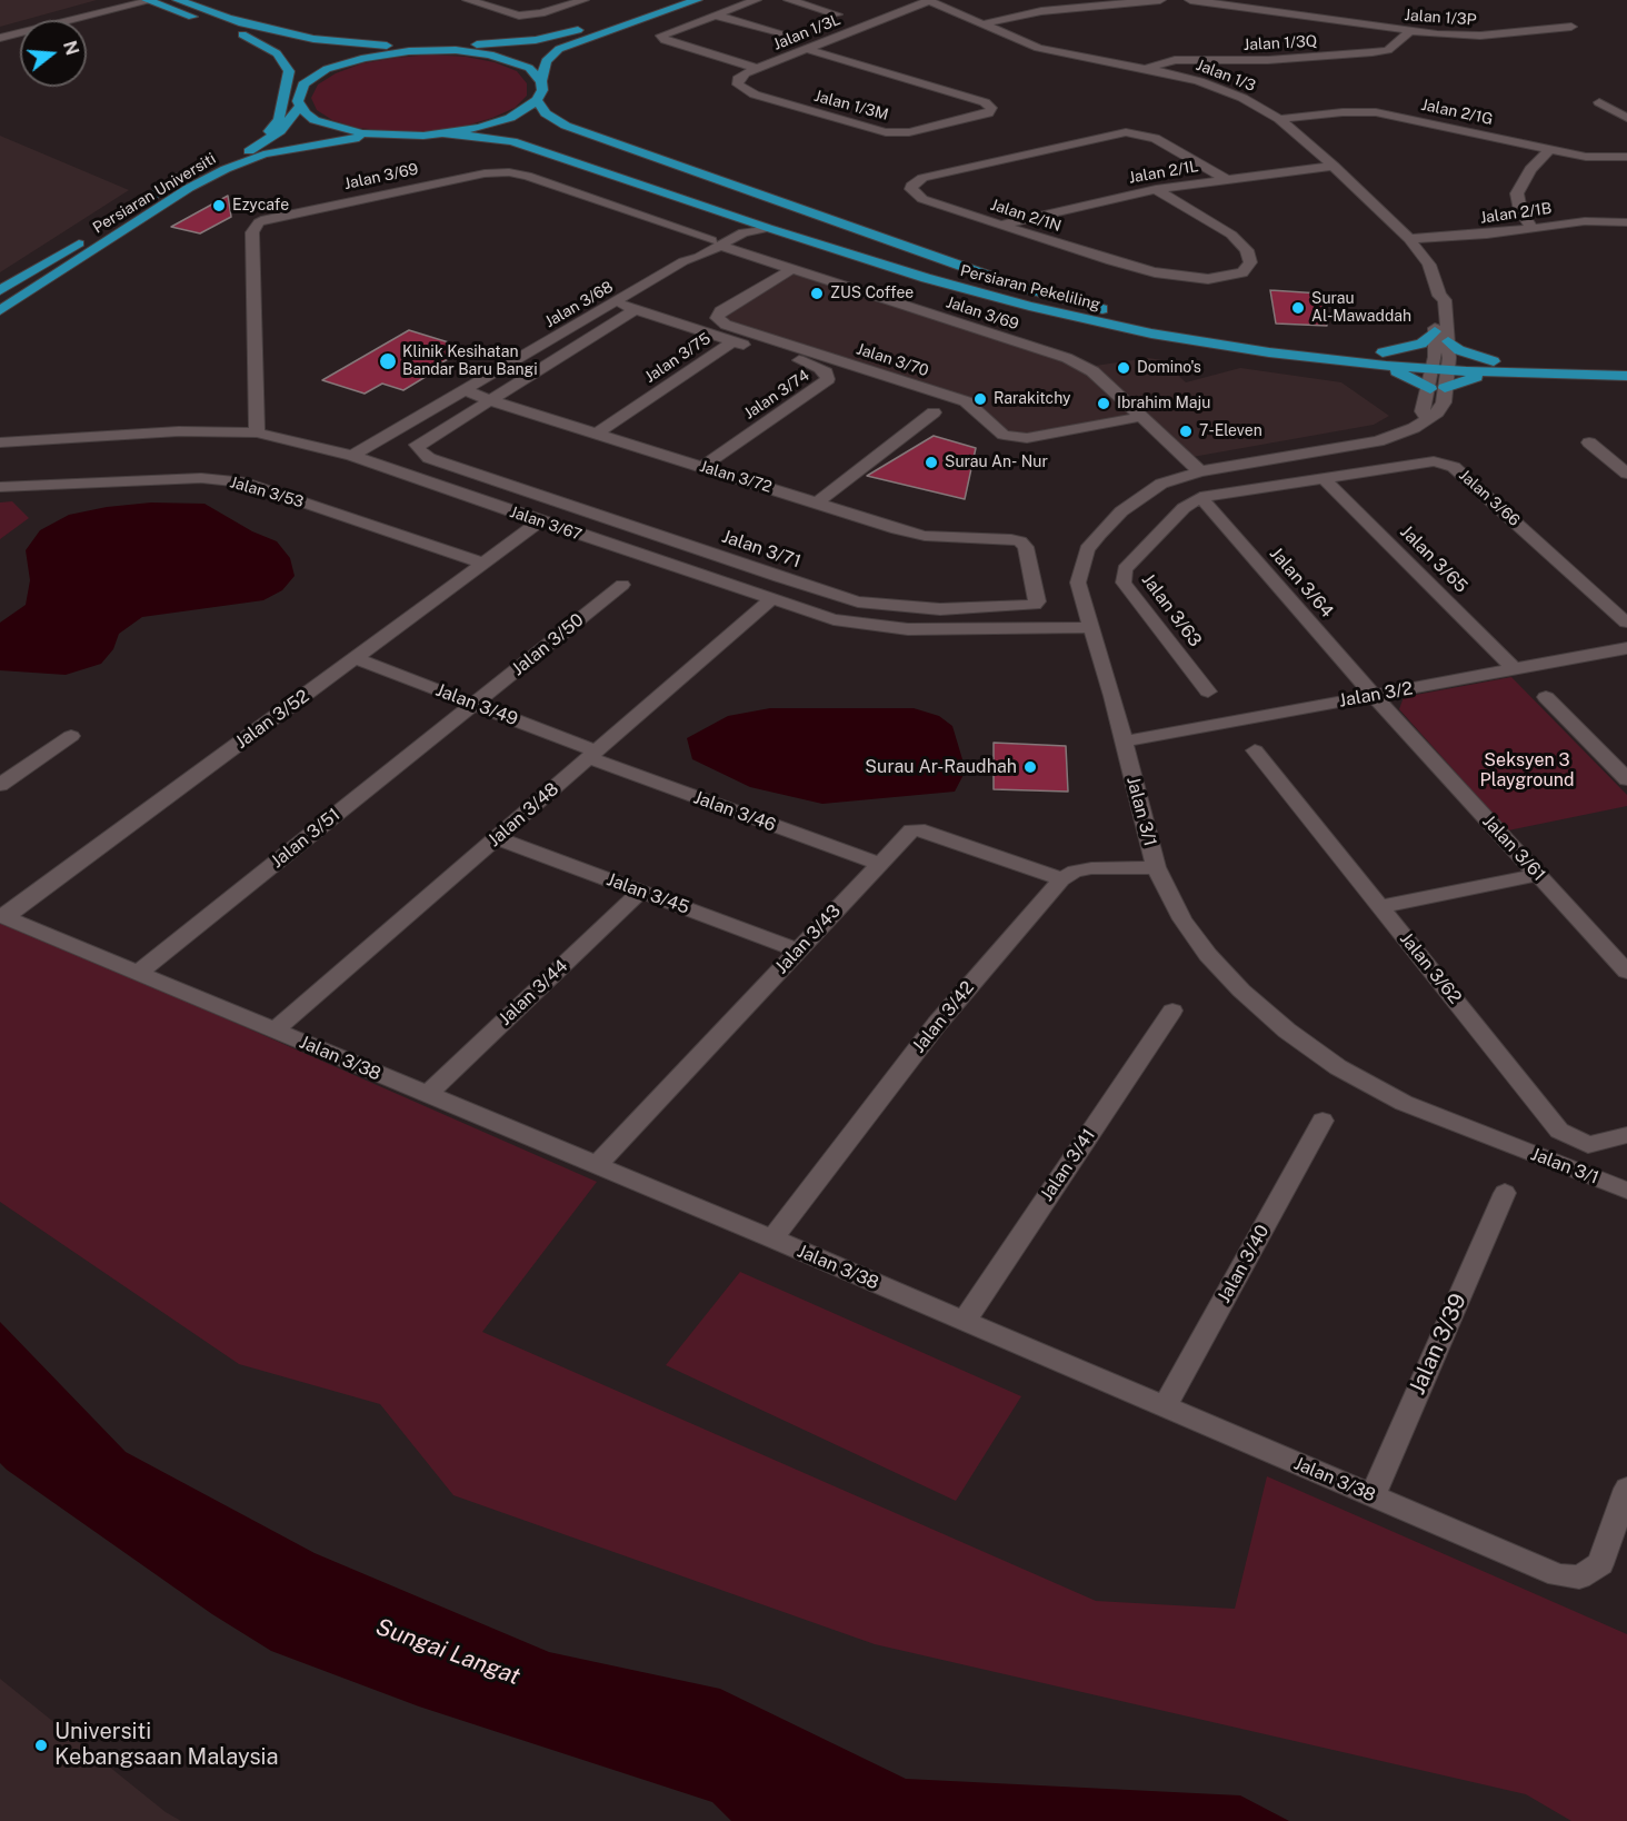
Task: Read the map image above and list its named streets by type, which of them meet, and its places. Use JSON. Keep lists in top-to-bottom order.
{
  "streets": {
    "main road": ["Persiaran Universiti", "Persiaran Pekeliling"],
    "street": [
      "Jalan 1/3P",
      "Jalan 1/3L",
      "Jalan 1/3Q",
      "Jalan 1/3",
      "Jalan 1/3M",
      "Jalan 2/1G",
      "Jalan 2/1L",
      "Jalan 3/69",
      "Jalan 2/1B",
      "Jalan 2/1N",
      "Jalan 3/68",
      "Jalan 3/75",
      "Jalan 3/70",
      "Jalan 3/74",
      "Jalan 3/72",
      "Jalan 3/53",
      "Jalan 3/66",
      "Jalan 3/67",
      "Jalan 3/71",
      "Jalan 3/65",
      "Jalan 3/64",
      "Jalan 3/63",
      "Jalan 3/50",
      "Jalan 3/2",
      "Jalan 3/49",
      "Jalan 3/52",
      "Jalan 3/46",
      "Jalan 3/1",
      "Jalan 3/48",
      "Jalan 3/51",
      "Jalan 3/61",
      "Jalan 3/45",
      "Jalan 3/43",
      "Jalan 3/62",
      "Jalan 3/44",
      "Jalan 3/42",
      "Jalan 3/38",
      "Jalan 3/41",
      "Jalan 3/40",
      "Jalan 3/39"
    ]
  },
  "crossings": [
    ["Jalan 1/3P", "Jalan 1/3Q"],
    ["Jalan 1/3L", "Jalan 1/3"],
    ["Jalan 1/3L", "Jalan 1/3M"],
    ["Jalan 1/3Q", "Jalan 1/3"],
    ["Jalan 1/3", "Jalan 2/1G"],
    ["Jalan 1/3", "Jalan 2/1L"],
    ["Jalan 1/3", "Jalan 2/1B"],
    ["Jalan 1/3", "Persiaran Pekeliling"],
    ["Jalan 1/3", "Jalan 3/1"],
    ["Jalan 2/1L", "Jalan 2/1N"],
    ["Jalan 3/69", "Jalan 3/68"],
    ["Jalan 3/69", "Jalan 3/70"],
    ["Jalan 3/69", "Jalan 3/67"],
    ["Jalan 3/69", "Jalan 3/1"],
    ["Persiaran Pekeliling", "Jalan 3/68"],
    ["Persiaran Pekeliling", "Jalan 3/1"],
    ["Jalan 3/68", "Jalan 3/72"],
    ["Jalan 3/68", "Jalan 3/67"],
    ["Jalan 3/75", "Jalan 3/74"],
    ["Jalan 3/75", "Jalan 3/72"],
    ["Jalan 3/74", "Jalan 3/72"],
    ["Jalan 3/72", "Jalan 3/71"],
    ["Jalan 3/53", "Jalan 3/52"],
    ["Jalan 3/66", "Jalan 3/65"],
    ["Jalan 3/66", "Jalan 3/64"],
    ["Jalan 3/66", "Jalan 3/63"],
    ["Jalan 3/67", "Jalan 3/52"],
    ["Jalan 3/67", "Jalan 3/1"],
    ["Jalan 3/67", "Jalan 3/48"],
    ["Jalan 3/65", "Jalan 3/2"],
    ["Jalan 3/64", "Jalan 3/63"],
    ["Jalan 3/64", "Jalan 3/2"],
    ["Jalan 3/64", "Jalan 3/61"],
    ["Jalan 3/50", "Jalan 3/49"],
    ["Jalan 3/50", "Jalan 3/51"],
    ["Jalan 3/2", "Jalan 3/1"],
    ["Jalan 3/2", "Jalan 3/61"],
    ["Jalan 3/49", "Jalan 3/52"],
    ["Jalan 3/49", "Jalan 3/46"],
    ["Jalan 3/49", "Jalan 3/48"],
    ["Jalan 3/49", "Jalan 3/51"],
    ["Jalan 3/52", "Jalan 3/38"],
    ["Jalan 3/46", "Jalan 3/48"],
    ["Jalan 3/46", "Jalan 3/43"],
    ["Jalan 3/48", "Jalan 3/45"],
    ["Jalan 3/48", "Jalan 3/38"],
    ["Jalan 3/51", "Jalan 3/38"],
    ["Jalan 3/45", "Jalan 3/43"],
    ["Jalan 3/45", "Jalan 3/44"],
    ["Jalan 3/43", "Jalan 3/42"],
    ["Jalan 3/43", "Jalan 3/38"],
    ["Jalan 3/44", "Jalan 3/38"],
    ["Jalan 3/42", "Jalan 3/38"],
    ["Jalan 3/38", "Jalan 3/41"],
    ["Jalan 3/38", "Jalan 3/40"],
    ["Jalan 3/38", "Jalan 3/39"]
  ],
  "water": ["Sungai Langat"],
  "parks": ["Seksyen 3 Playground"],
  "places": [
    "Ezycafe",
    "ZUS Coffee",
    "Surau Al-Mawaddah",
    "Klinik Kesihatan Bandar Baru Bangi",
    "Domino's",
    "Rarakitchy",
    "Ibrahim Maju",
    "7-Eleven",
    "Surau An- Nur",
    "Surau Ar-Raudhah",
    "Universiti Kebangsaan Malaysia"
  ],
  "north": "right"
}
